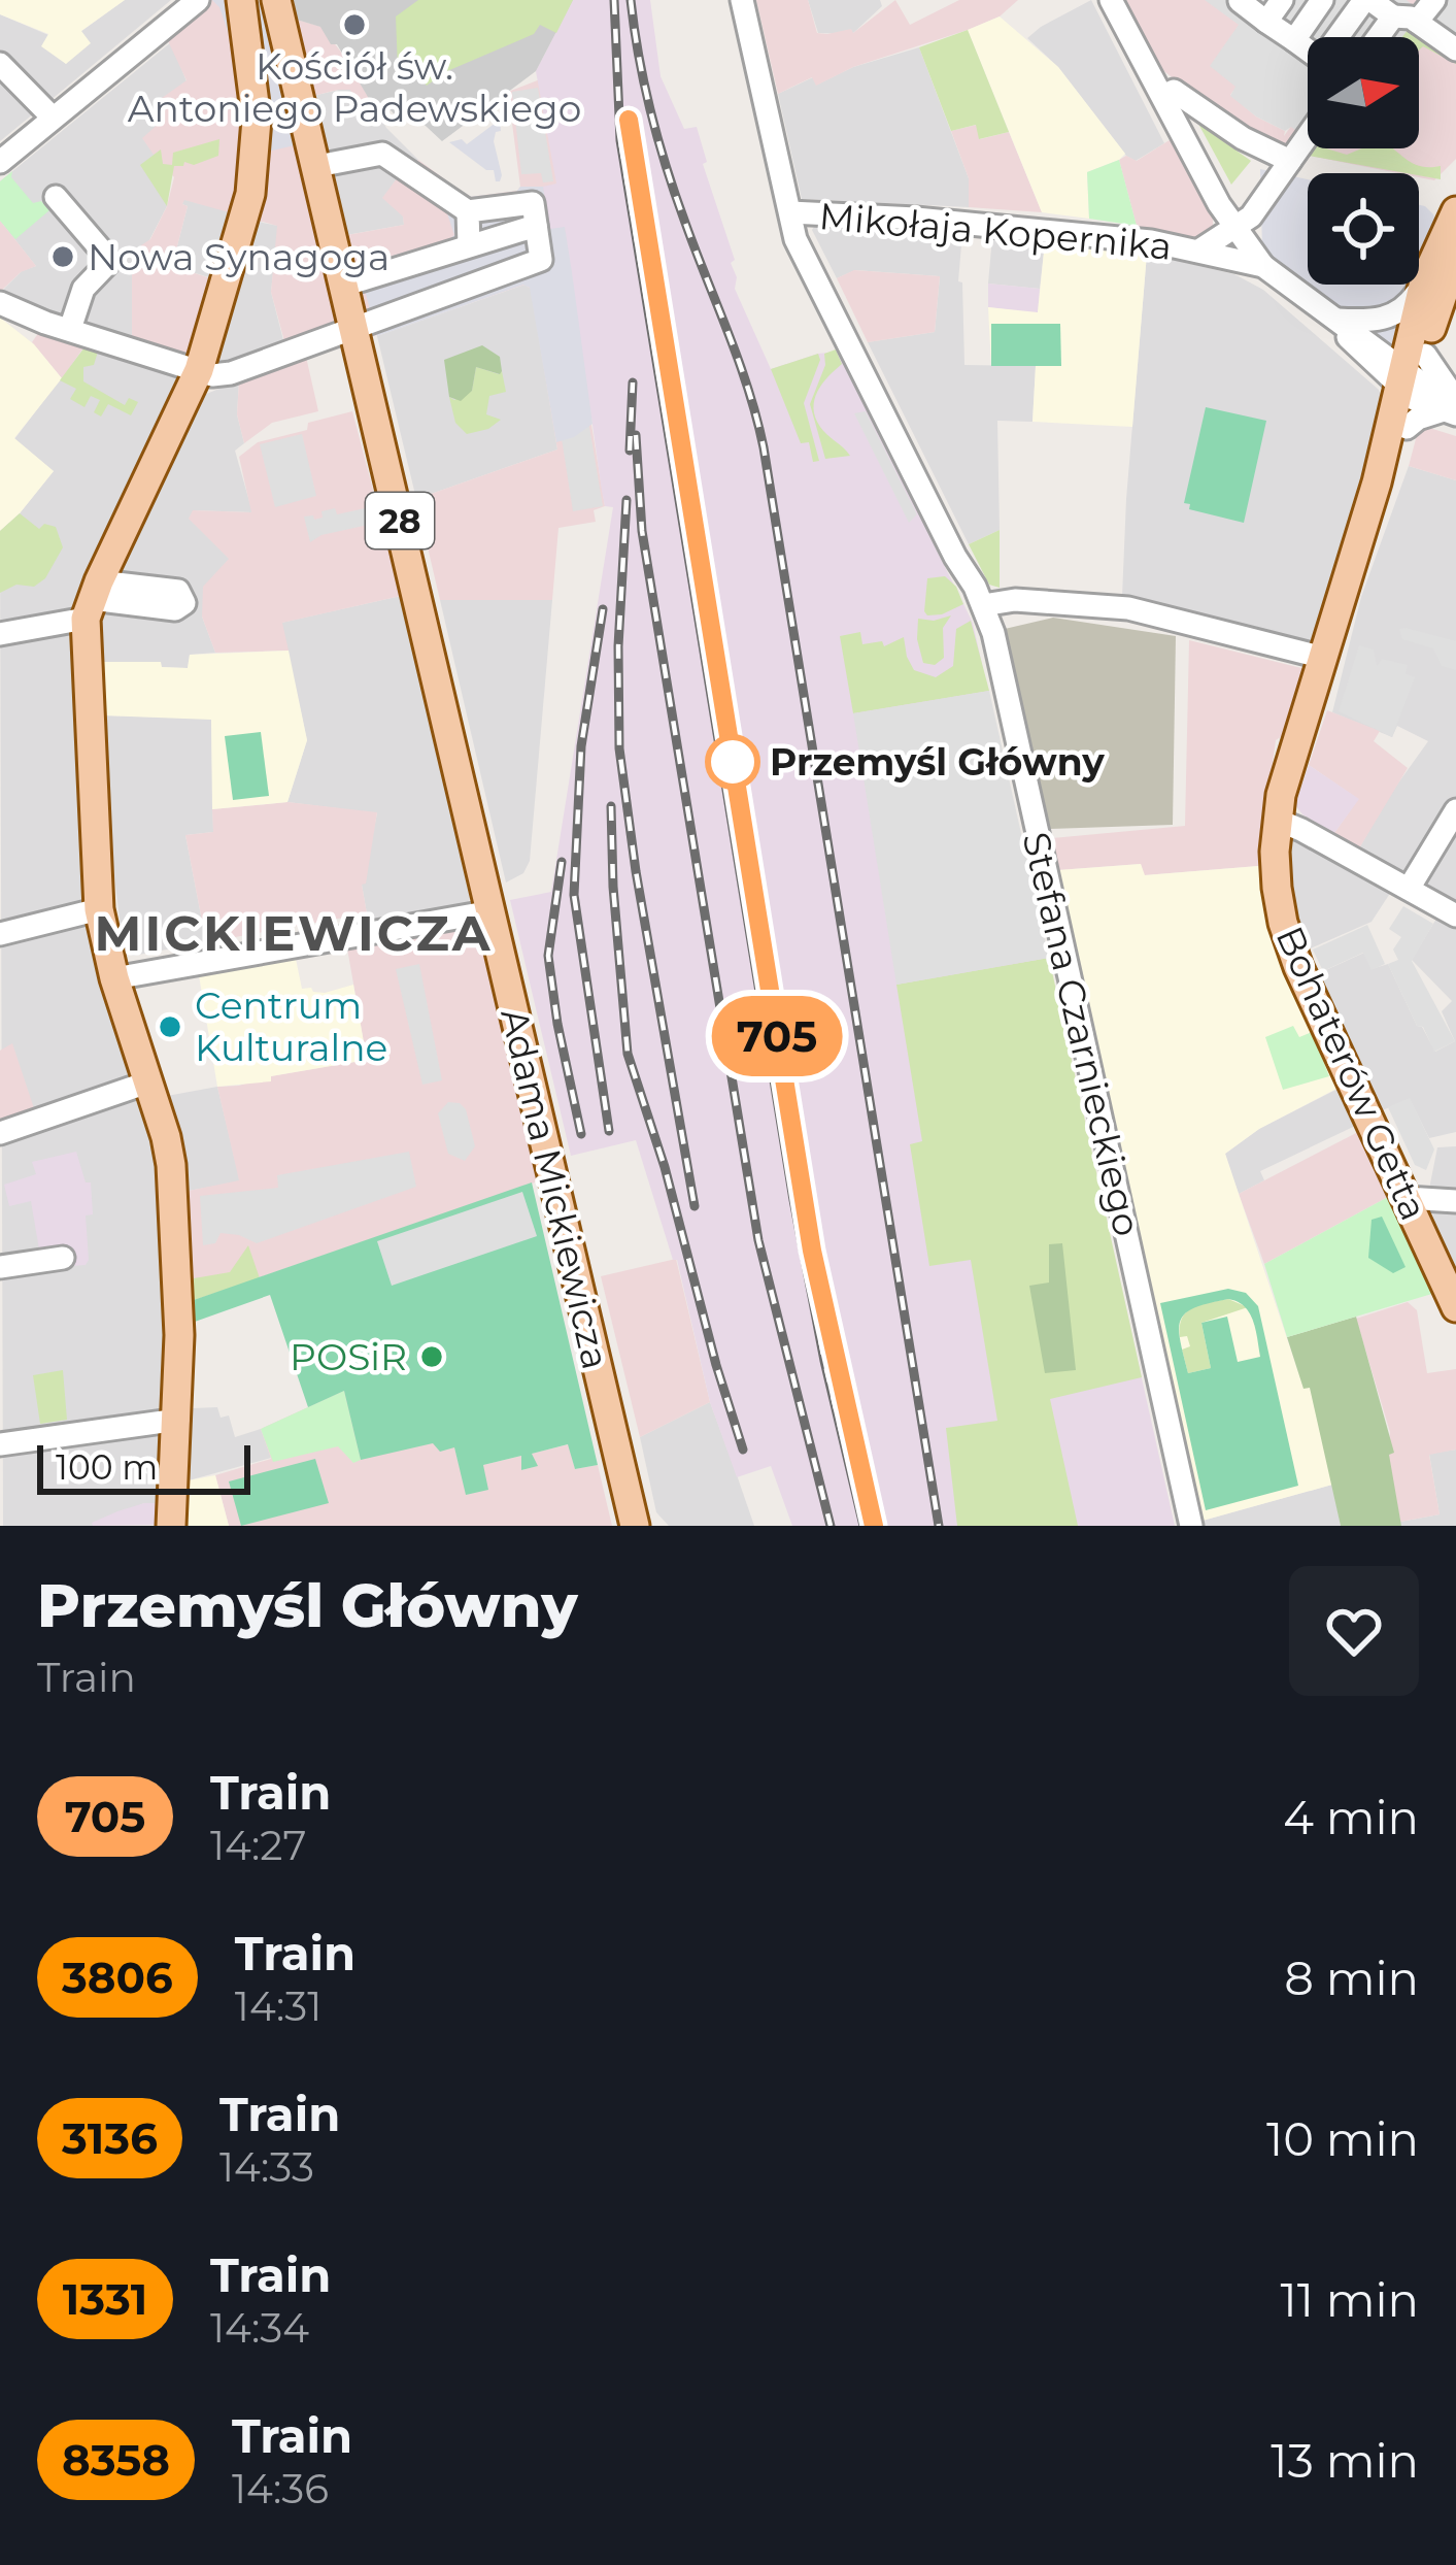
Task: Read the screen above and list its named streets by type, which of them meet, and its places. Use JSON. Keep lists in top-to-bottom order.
{
  "streets": {
    "main road": ["28", "Bohaterów Getta", "Adama Mickiewicza"],
    "street": ["Mikołaja Kopernika", "Stefana Czarnieckiego"]
  },
  "crossings": [
    ["Mikołaja Kopernika", "Stefana Czarnieckiego"],
    ["Mikołaja Kopernika", "Bohaterów Getta"],
    ["28", "Adama Mickiewicza"]
  ],
  "districts": ["MICKIEWICZA"],
  "places": [
    "Kościół św. Antoniego Padewskiego",
    "Nowa Synagoga",
    "Przemyśl Główny",
    "Centrum Kulturalne",
    "POSiR"
  ],
  "scale_bar": "100 m",
  "north": "right",
  "page": {
    "on_map": "705",
    "scale": "100 m",
    "heading": ["Przemyśl Główny", "Train"],
    "list": [
      {
        "mark": "705",
        "name": "Train",
        "note": "14:27",
        "value": "4 min"
      },
      {
        "mark": "3806",
        "name": "Train",
        "note": "14:31",
        "value": "8 min"
      },
      {
        "mark": "3136",
        "name": "Train",
        "note": "14:33",
        "value": "10 min"
      },
      {
        "mark": "1331",
        "name": "Train",
        "note": "14:34",
        "value": "11 min"
      },
      {
        "mark": "8358",
        "name": "Train",
        "note": "14:36",
        "value": "13 min"
      }
    ]
  }
}
